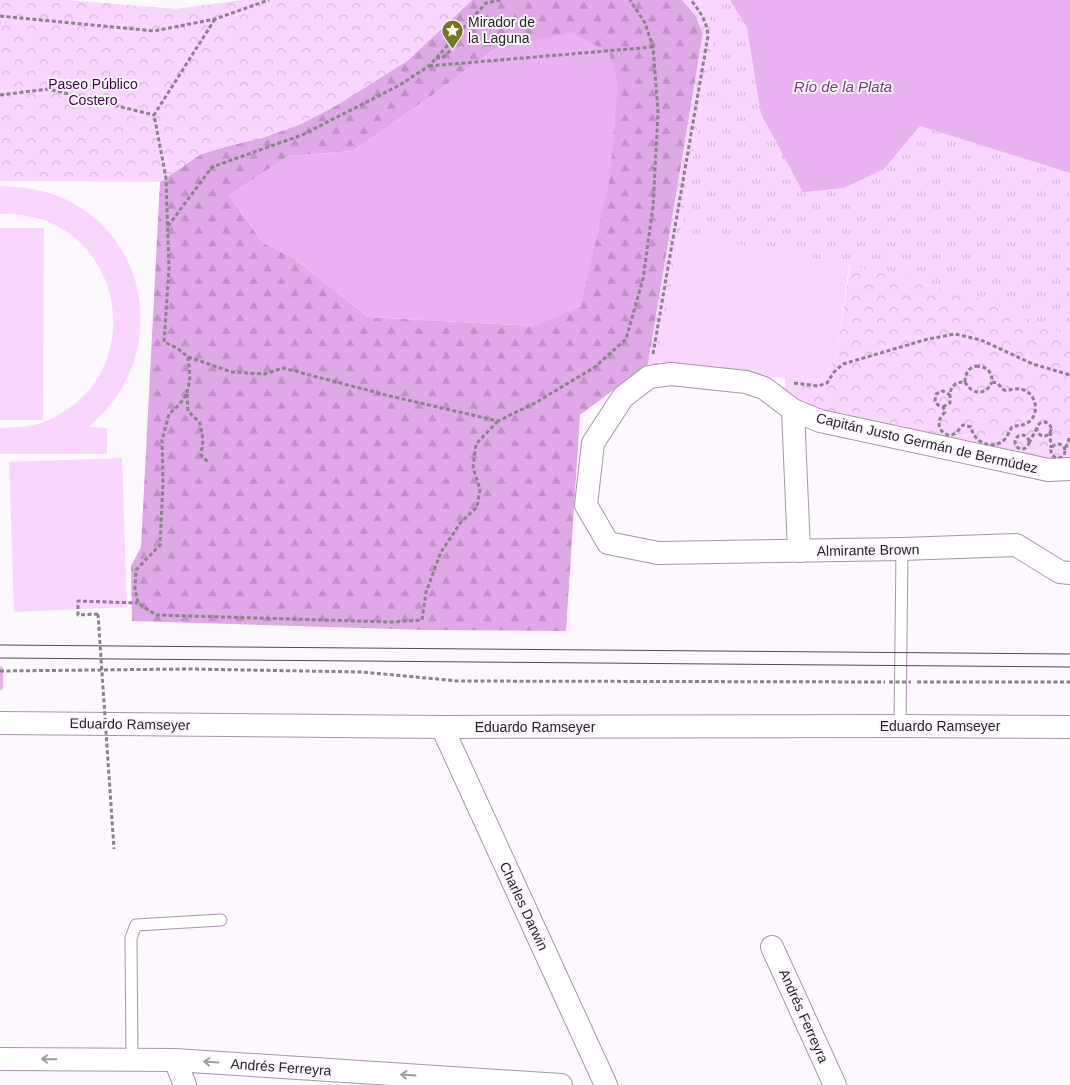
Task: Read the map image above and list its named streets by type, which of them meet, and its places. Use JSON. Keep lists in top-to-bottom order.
{
  "streets": {
    "street": [
      "Capitán Justo Germán de Bermúdez",
      "Almirante Brown",
      "Eduardo Ramseyer",
      "Charles Darwin",
      "Andrés Ferreyra"
    ]
  },
  "crossings": [
    ["Capitán Justo Germán de Bermúdez", "Almirante Brown"],
    ["Eduardo Ramseyer", "Charles Darwin"]
  ],
  "one_way": ["Andrés Ferreyra"],
  "water": ["Río de la Plata"],
  "parks": ["Paseo Público Costero"],
  "places": {
    "place": ["Mirador de la Laguna"]
  }
}
